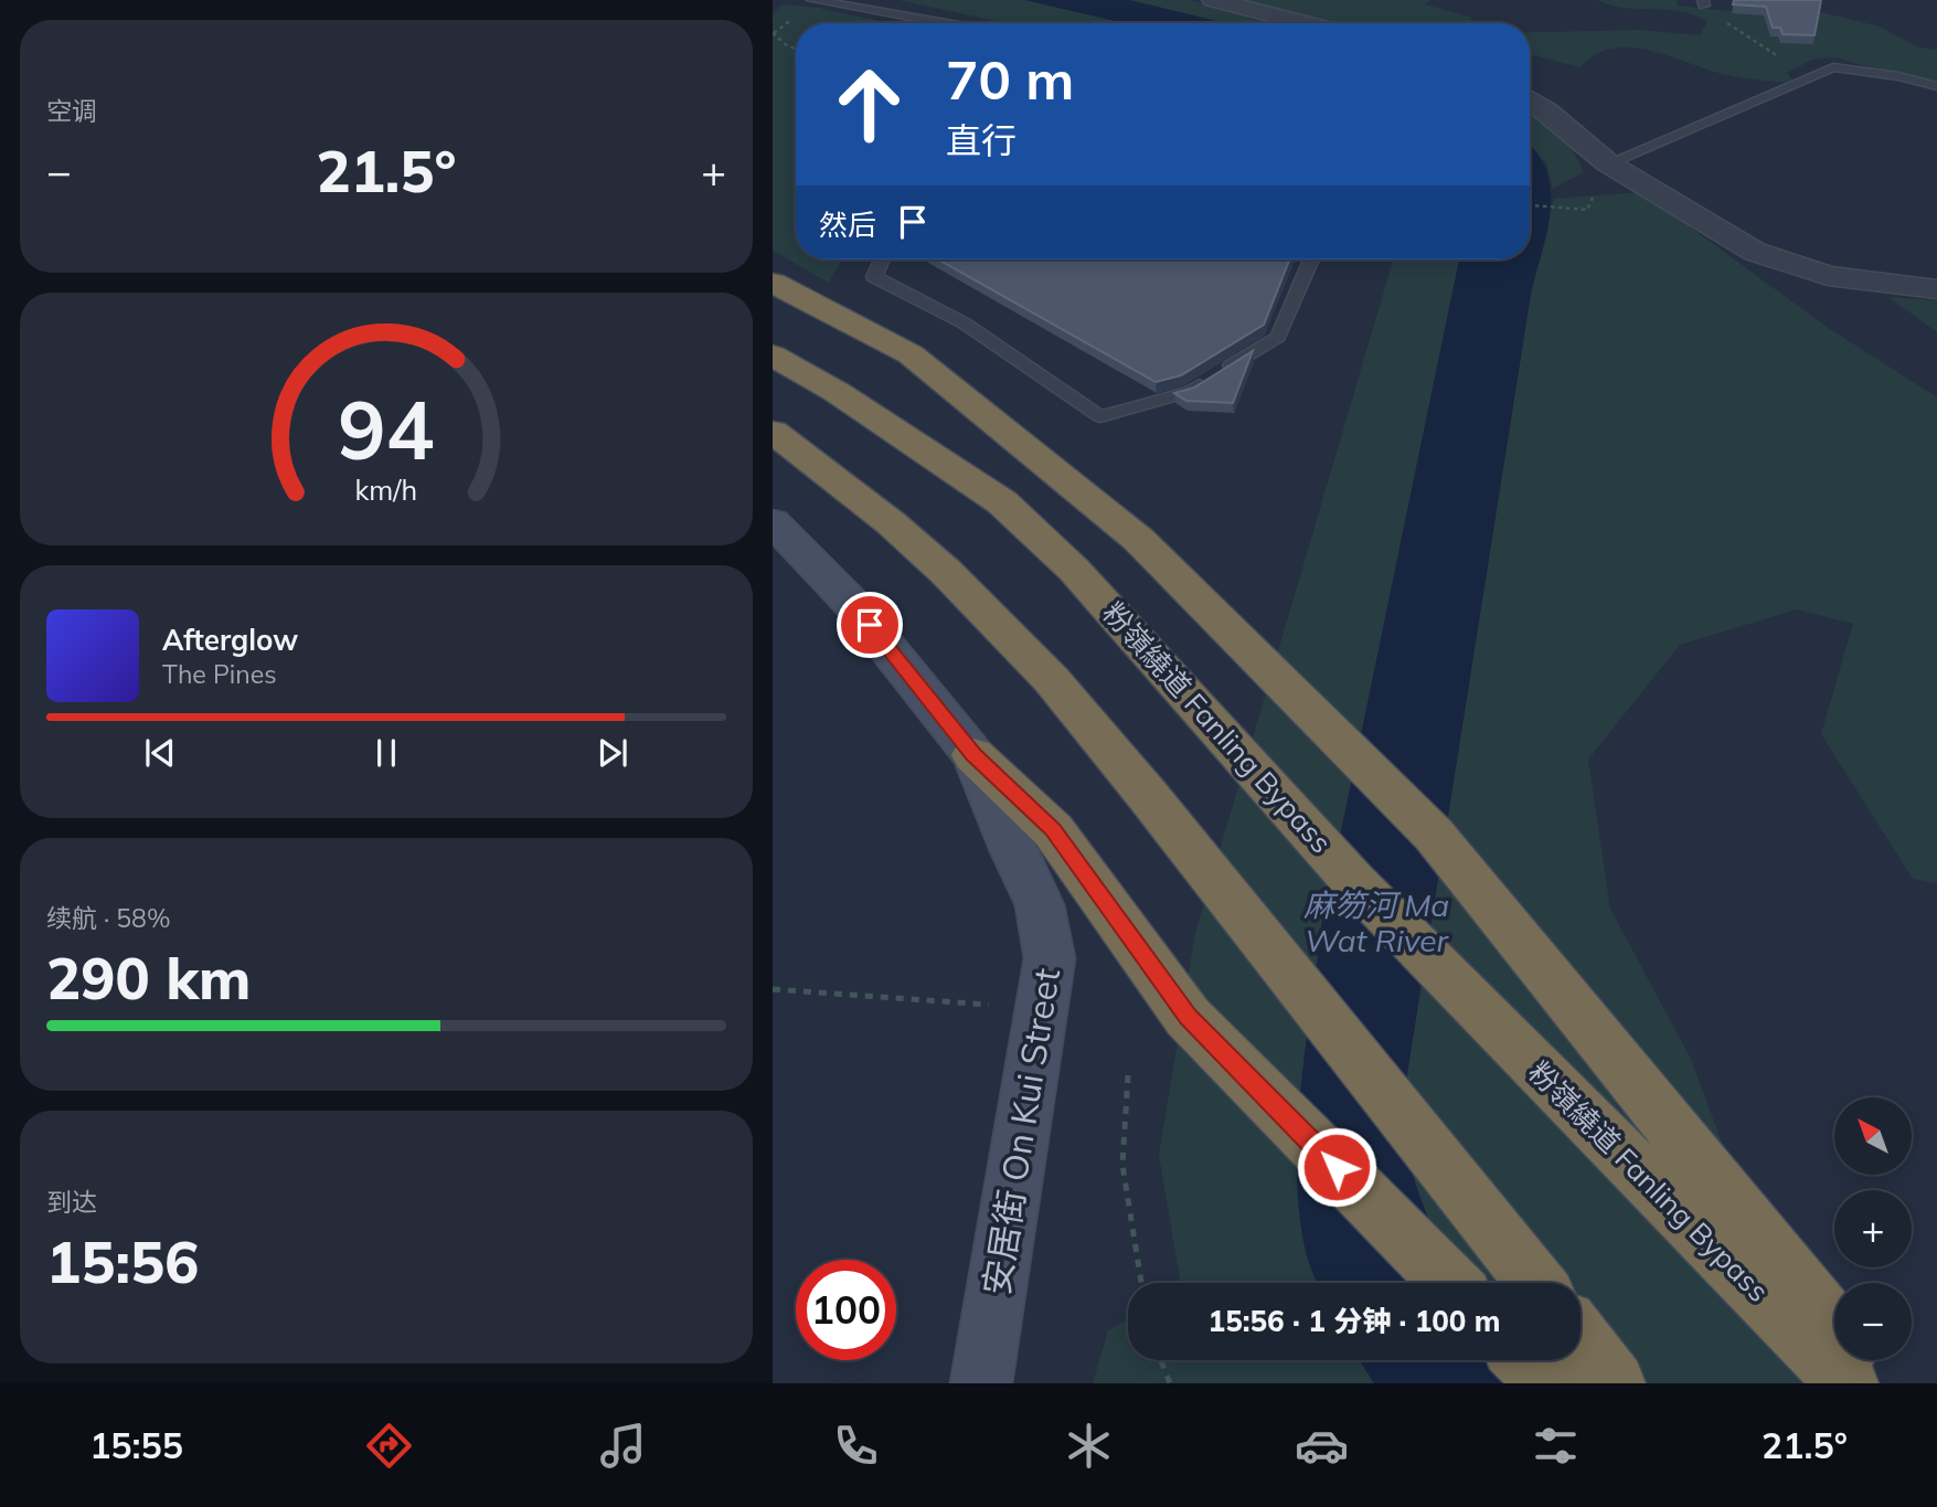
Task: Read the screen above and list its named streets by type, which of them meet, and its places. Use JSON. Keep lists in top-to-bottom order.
{
  "streets": {
    "highway": ["粉嶺繞道 Fanling Bypass"],
    "street": ["安居街 On Kui Street"]
  },
  "water": ["麻笏河 Ma Wat River"],
  "north": "top left",
  "page": {
    "tile": [
      "空调",
      ["续航 · 58%", "290 km"],
      ["到达", "15:56"]
    ],
    "turn": ["70 m", "直行"],
    "heat": ["−", "21.5°", "+"],
    "then": "然后",
    "song": ["Afterglow", "The Pines"],
    "map_buttons": ["+", "−"],
    "limit": "100",
    "trip": "15:56 · 1 分钟 · 100 m",
    "tabs": ["15:55", "21.5°"],
    "gauge": ["94", "km/h"]
  }
}
